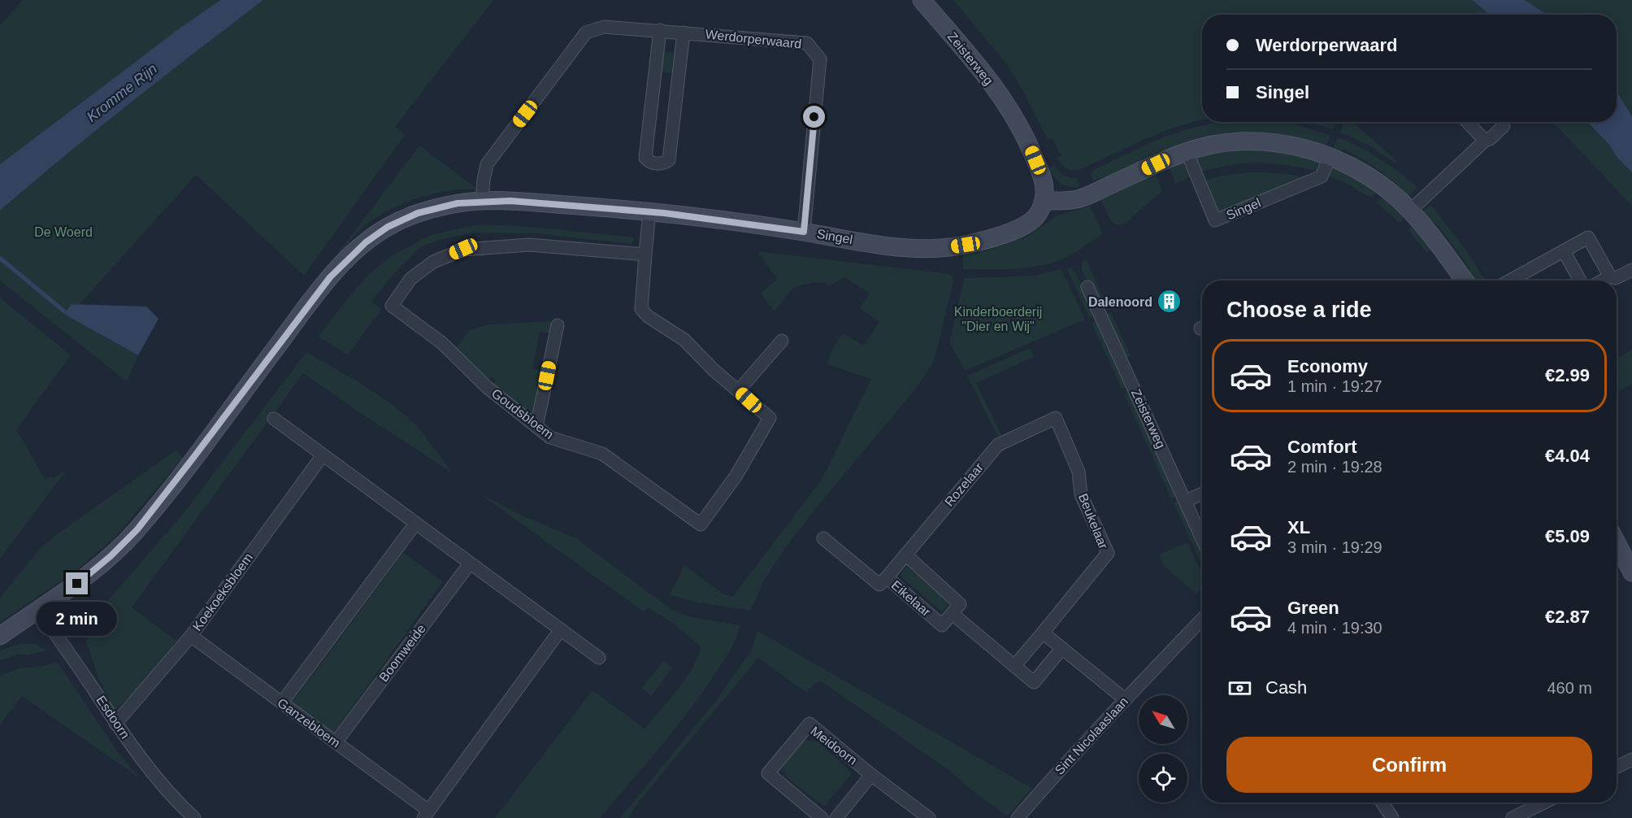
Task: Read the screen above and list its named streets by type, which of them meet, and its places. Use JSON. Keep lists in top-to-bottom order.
{
  "streets": {
    "street": [
      "Werdorperwaard",
      "Zeisterweg",
      "Singel",
      "Goudsbloem",
      "Rozelaar",
      "Beukelaar",
      "Koekoeksbloem",
      "Eikelaar",
      "Boomweide",
      "Esdoorn",
      "Ganzebloem",
      "Sint Nicolaaslaan",
      "Meidoorn"
    ]
  },
  "crossings": [
    ["Werdorperwaard", "Singel"],
    ["Zeisterweg", "Singel"],
    ["Singel", "Goudsbloem"],
    ["Singel", "Esdoorn"],
    ["Rozelaar", "Beukelaar"],
    ["Rozelaar", "Eikelaar"],
    ["Koekoeksbloem", "Esdoorn"],
    ["Koekoeksbloem", "Ganzebloem"],
    ["Boomweide", "Ganzebloem"]
  ],
  "water": ["Kromme Rijn"],
  "parks": ["De Woerd", "Kinderboerderij \"Dier en Wij\""],
  "places": {
    "building": ["Dalenoord"]
  },
  "north": "top left",
  "page": {
    "banner": ["Werdorperwaard", "Singel"],
    "heading": "Choose a ride",
    "list": [
      {
        "name": "Economy",
        "note": "1 min · 19:27",
        "value": "€2.99"
      },
      {
        "name": "Comfort",
        "note": "2 min · 19:28",
        "value": "€4.04"
      },
      {
        "name": "XL",
        "note": "3 min · 19:29",
        "value": "€5.09"
      },
      {
        "name": "Green",
        "note": "4 min · 19:30",
        "value": "€2.87"
      }
    ],
    "bubble": "2 min",
    "pay": ["Cash", "460 m"],
    "buttons": "Confirm"
  }
}
